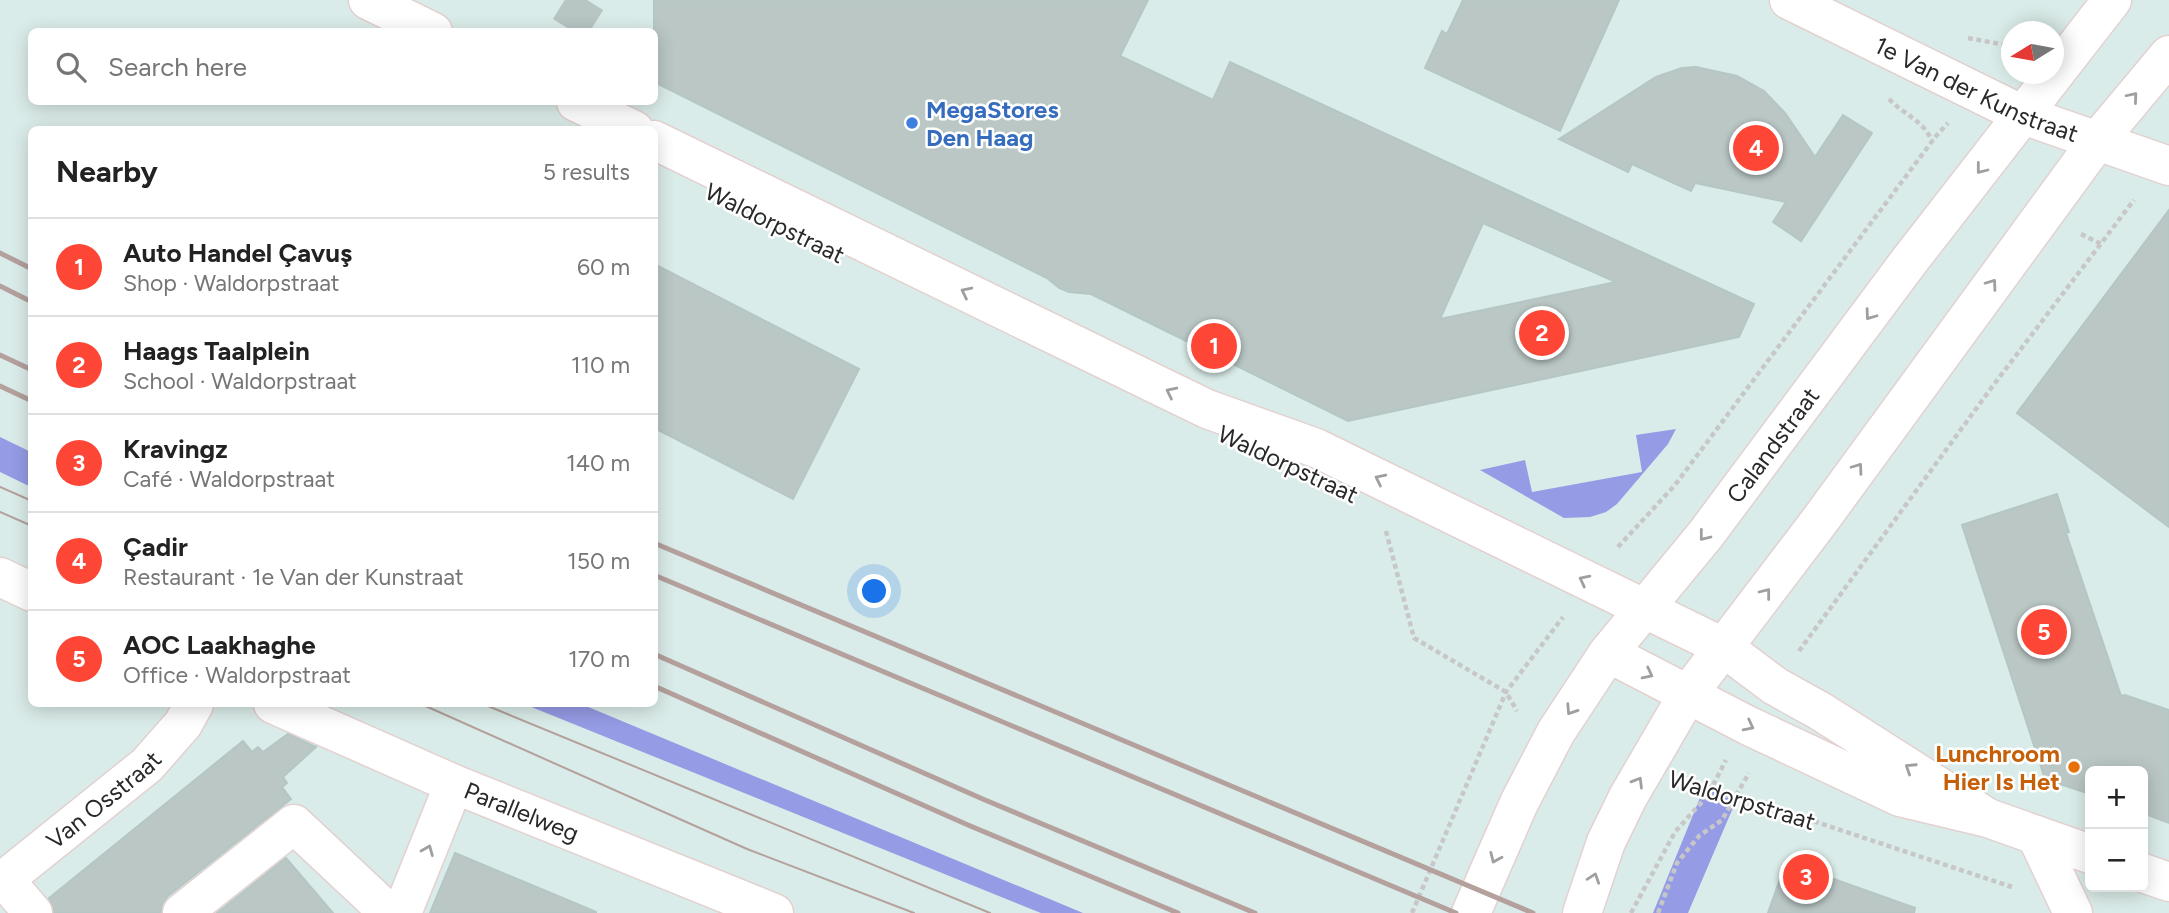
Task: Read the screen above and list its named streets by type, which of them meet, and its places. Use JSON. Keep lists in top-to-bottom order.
{
  "streets": {
    "street": [
      "1e Van der Kunstraat",
      "Waldorpstraat",
      "Calandstraat",
      "Van Osstraat",
      "Parallelweg"
    ]
  },
  "crossings": [
    ["1e Van der Kunstraat", "Calandstraat"],
    ["Waldorpstraat", "Calandstraat"]
  ],
  "places": ["MegaStores Den Haag", "Lunchroom Hier Is Het"],
  "north": "left",
  "page": {
    "search": "Search here",
    "pins": [
      "4",
      "2",
      "1",
      "5",
      "3"
    ],
    "heading": ["Nearby", "5 results"],
    "list": [
      {
        "mark": "1",
        "name": "Auto Handel Çavuş",
        "note": "Shop · Waldorpstraat",
        "value": "60 m"
      },
      {
        "mark": "2",
        "name": "Haags Taalplein",
        "note": "School · Waldorpstraat",
        "value": "110 m"
      },
      {
        "mark": "3",
        "name": "Kravingz",
        "note": "Café · Waldorpstraat",
        "value": "140 m"
      },
      {
        "mark": "4",
        "name": "Çadir",
        "note": "Restaurant · 1e Van der Kunstraat",
        "value": "150 m"
      },
      {
        "mark": "5",
        "name": "AOC Laakhaghe",
        "note": "Office · Waldorpstraat",
        "value": "170 m"
      }
    ],
    "map_buttons": ["+", "−"]
  }
}
